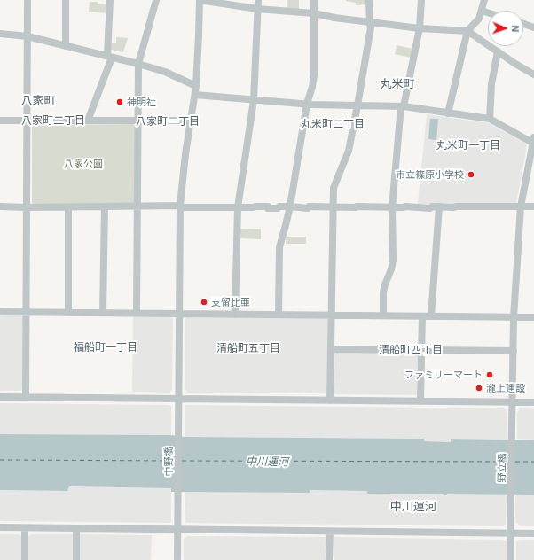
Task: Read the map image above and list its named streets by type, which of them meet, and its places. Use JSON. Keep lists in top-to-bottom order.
{
  "streets": {
    "street": ["中野橋", "野立橋"]
  },
  "districts": [
    "丸米町",
    "八家町",
    "八家町二丁目",
    "八家町一丁目",
    "丸米町二丁目",
    "丸米町一丁目",
    "福船町一丁目",
    "清船町五丁目",
    "清船町四丁目",
    "中川運河"
  ],
  "water": ["中川運河"],
  "parks": ["八家公園"],
  "places": [
    "神明社",
    "市立篠原小学校",
    "支留比亜",
    "ファミリーマート",
    "瀧上建設"
  ],
  "north": "right"
}
